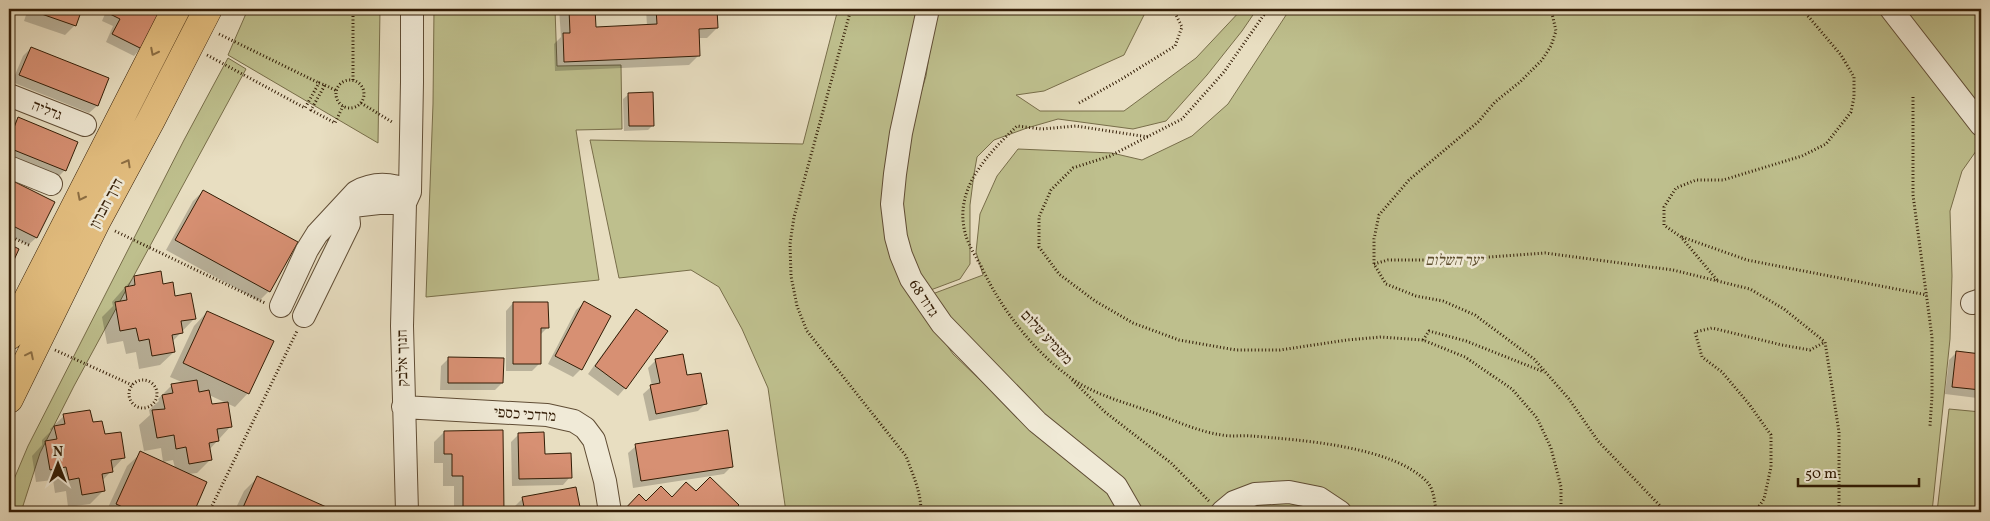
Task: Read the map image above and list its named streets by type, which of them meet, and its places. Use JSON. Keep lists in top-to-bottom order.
{
  "streets": {
    "highway": ["דרך חברון"],
    "street": [
      "גדליה",
      "גדוד 68",
      "חנוך אלבק",
      "מרדכי כספי"
    ],
    "path": ["משמיע שלום"]
  },
  "crossings": [
    ["חנוך אלבק", "מרדכי כספי"]
  ],
  "parks": ["יער השלום"],
  "scale_bar": "50 m",
  "north": "top"
}
